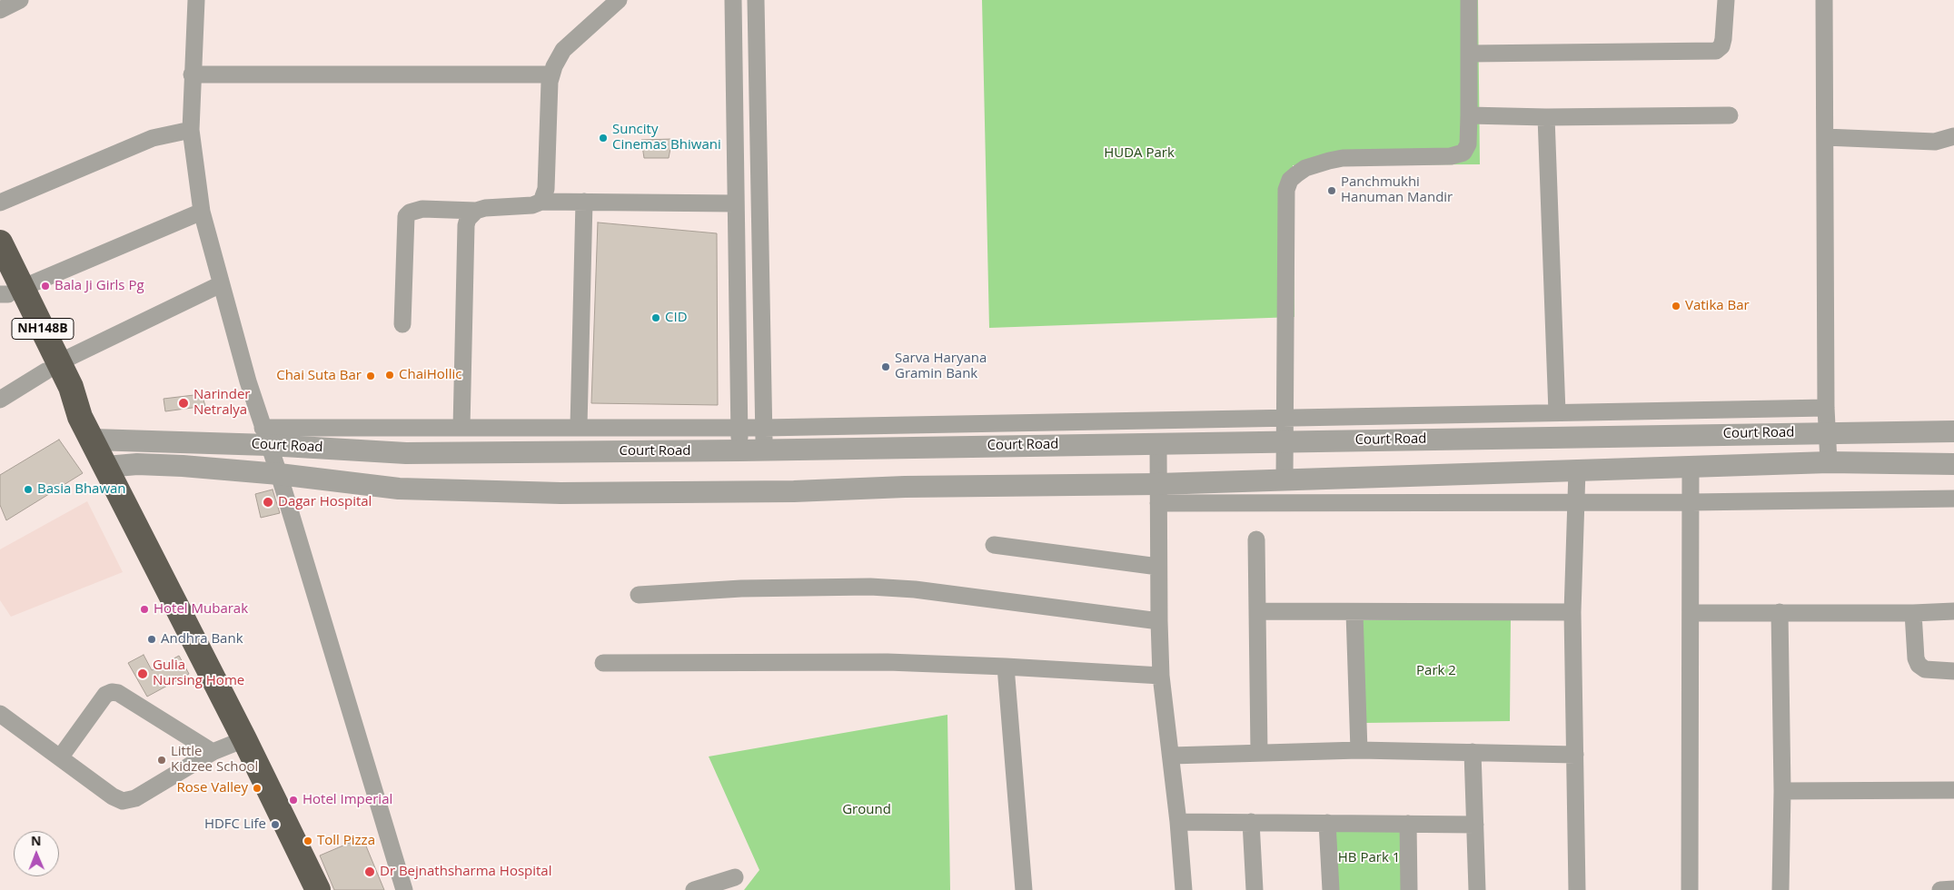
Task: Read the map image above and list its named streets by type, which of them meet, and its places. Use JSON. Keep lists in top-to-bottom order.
{
  "streets": {
    "highway": ["NH148B"],
    "street": ["Court Road"]
  },
  "crossings": [
    ["NH148B", "Court Road"]
  ],
  "parks": [
    "HUDA Park",
    "Park 2",
    "Ground",
    "HB Park 1"
  ],
  "places": [
    "Suncity Cinemas Bhiwani",
    "Panchmukhi Hanuman Mandir",
    "Bala Ji Girls Pg",
    "Vatika Bar",
    "CID",
    "Sarva Haryana Gramin Bank",
    "ChaiHollic",
    "Chai Suta Bar",
    "Narinder Netralya",
    "Basia Bhawan",
    "Dagar Hospital",
    "Hotel Mubarak",
    "Andhra Bank",
    "Gulia Nursing Home",
    "Little Kidzee School",
    "Rose Valley",
    "Hotel Imperial",
    "HDFC Life",
    "Toll Pizza",
    "Dr Bejnathsharma Hospital"
  ],
  "north": "top"
}
